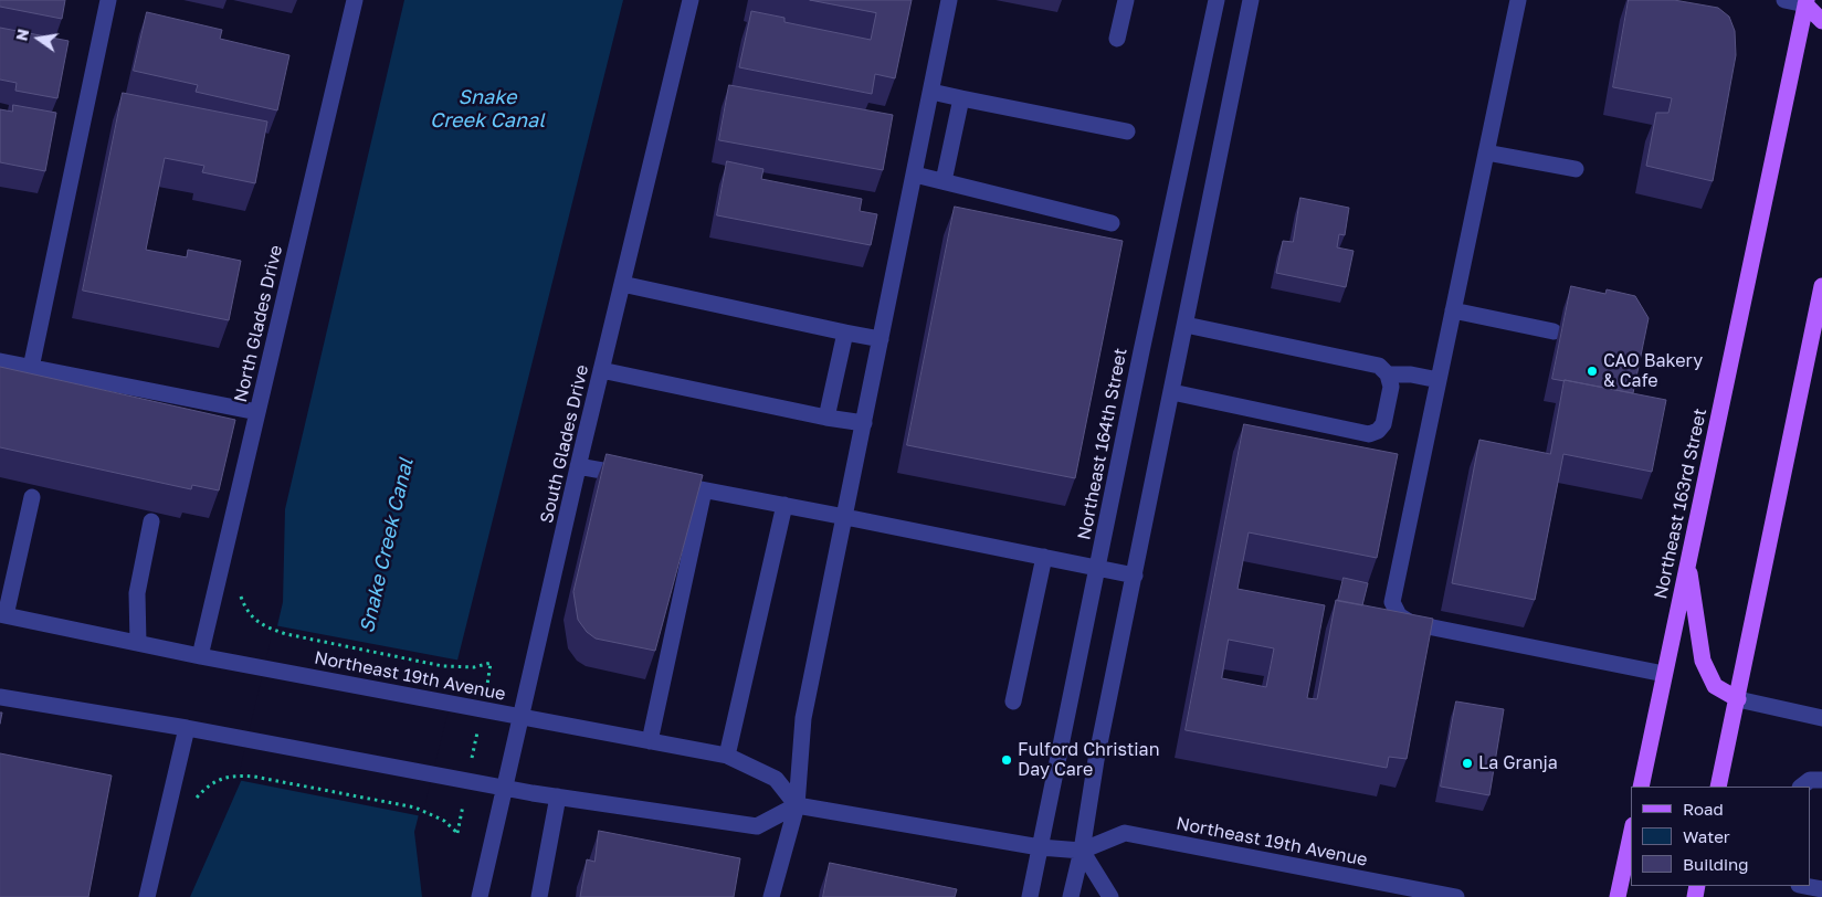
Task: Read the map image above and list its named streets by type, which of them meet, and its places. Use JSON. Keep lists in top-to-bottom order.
{
  "streets": {
    "main road": ["Northeast 163rd Street"],
    "street": [
      "North Glades Drive",
      "South Glades Drive",
      "Northeast 164th Street",
      "Northeast 19th Avenue"
    ]
  },
  "crossings": [
    ["North Glades Drive", "Northeast 19th Avenue"],
    ["South Glades Drive", "Northeast 19th Avenue"],
    ["Northeast 164th Street", "Northeast 19th Avenue"]
  ],
  "water": ["Snake Creek Canal"],
  "places": ["CAO Bakery & Cafe", "Fulford Christian Day Care", "La Granja"],
  "legend": ["Road", "Water", "Building"],
  "north": "left"
}
